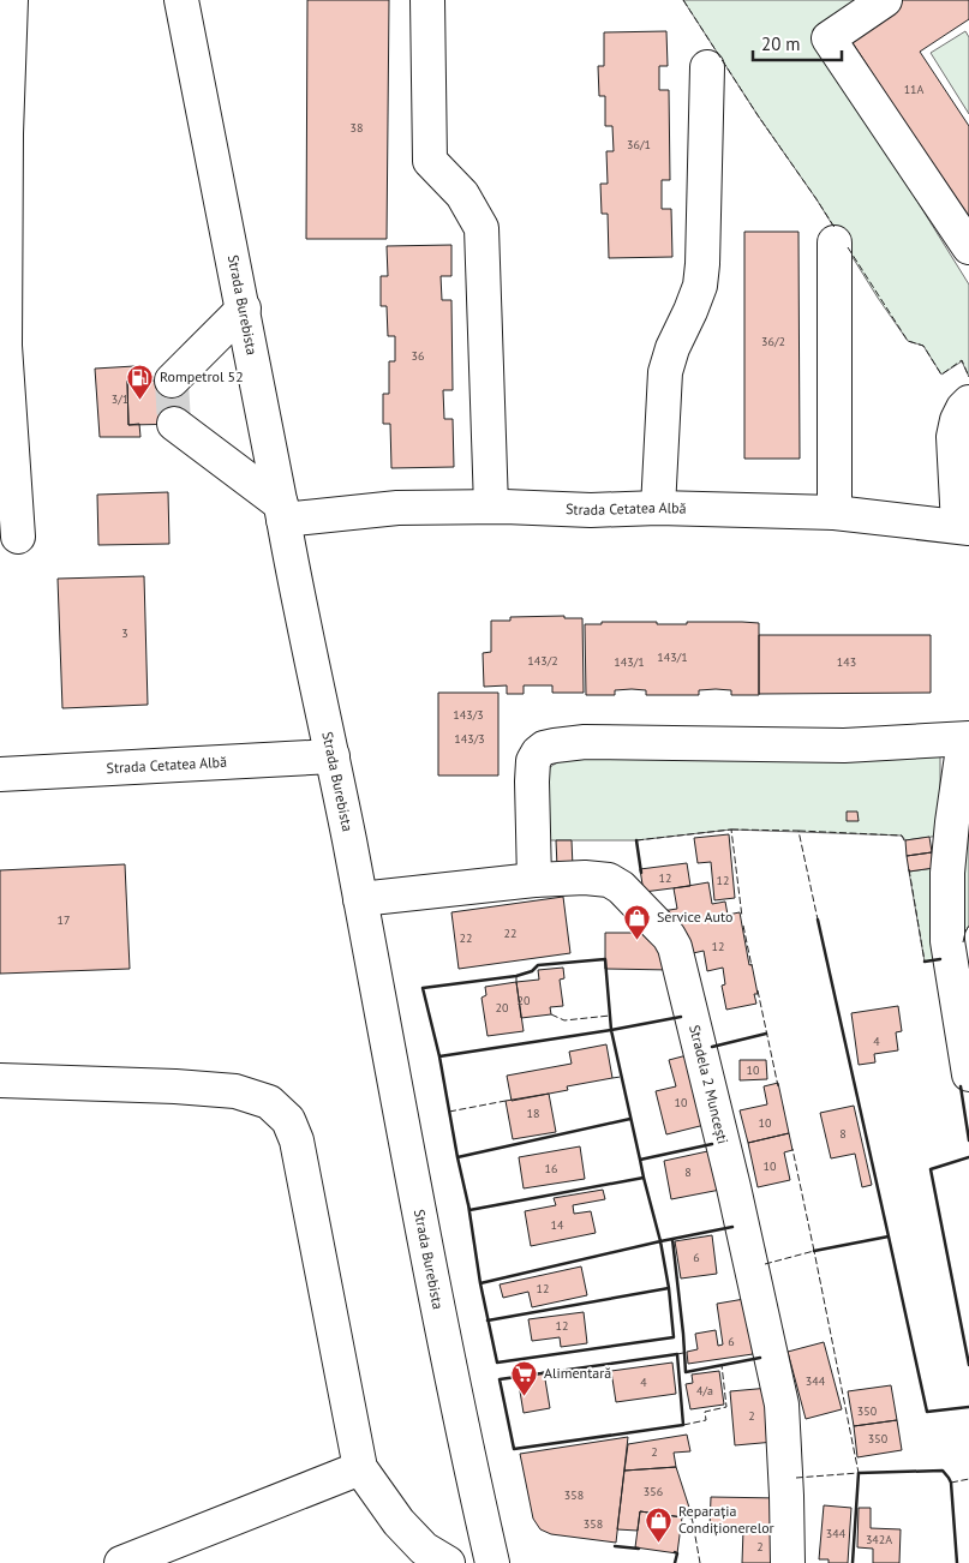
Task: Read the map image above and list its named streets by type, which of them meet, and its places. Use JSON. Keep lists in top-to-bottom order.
{
  "streets": {
    "main road": ["Strada Burebista", "Strada Cetatea Albă", "Stradela 2 Muncești"]
  },
  "crossings": [
    ["Strada Burebista", "Strada Cetatea Albă"],
    ["Strada Burebista", "Stradela 2 Muncești"]
  ],
  "places": {
    "fuel station": ["Rompetrol 52"],
    "shop": ["Service Auto", "Reparația Condiționerelor"],
    "supermarket": ["Alimentară"]
  },
  "house_numbers": [
    "11A",
    "38",
    "36/1",
    "36/2",
    "36",
    "3/1",
    "3",
    "143/1",
    "143/2",
    "143/1",
    "143",
    "143/3",
    "143/3",
    "12",
    "12",
    "17",
    "22",
    "22",
    "12",
    "20",
    "20",
    "4",
    "10",
    "10",
    "18",
    "10",
    "8",
    "10",
    "16",
    "8",
    "14",
    "6",
    "12",
    "12",
    "6",
    "344",
    "4",
    "4/a",
    "350",
    "2",
    "350",
    "2",
    "356",
    "358",
    "358",
    "344",
    "342A",
    "2"
  ],
  "scale_bar": "20 m"
}
